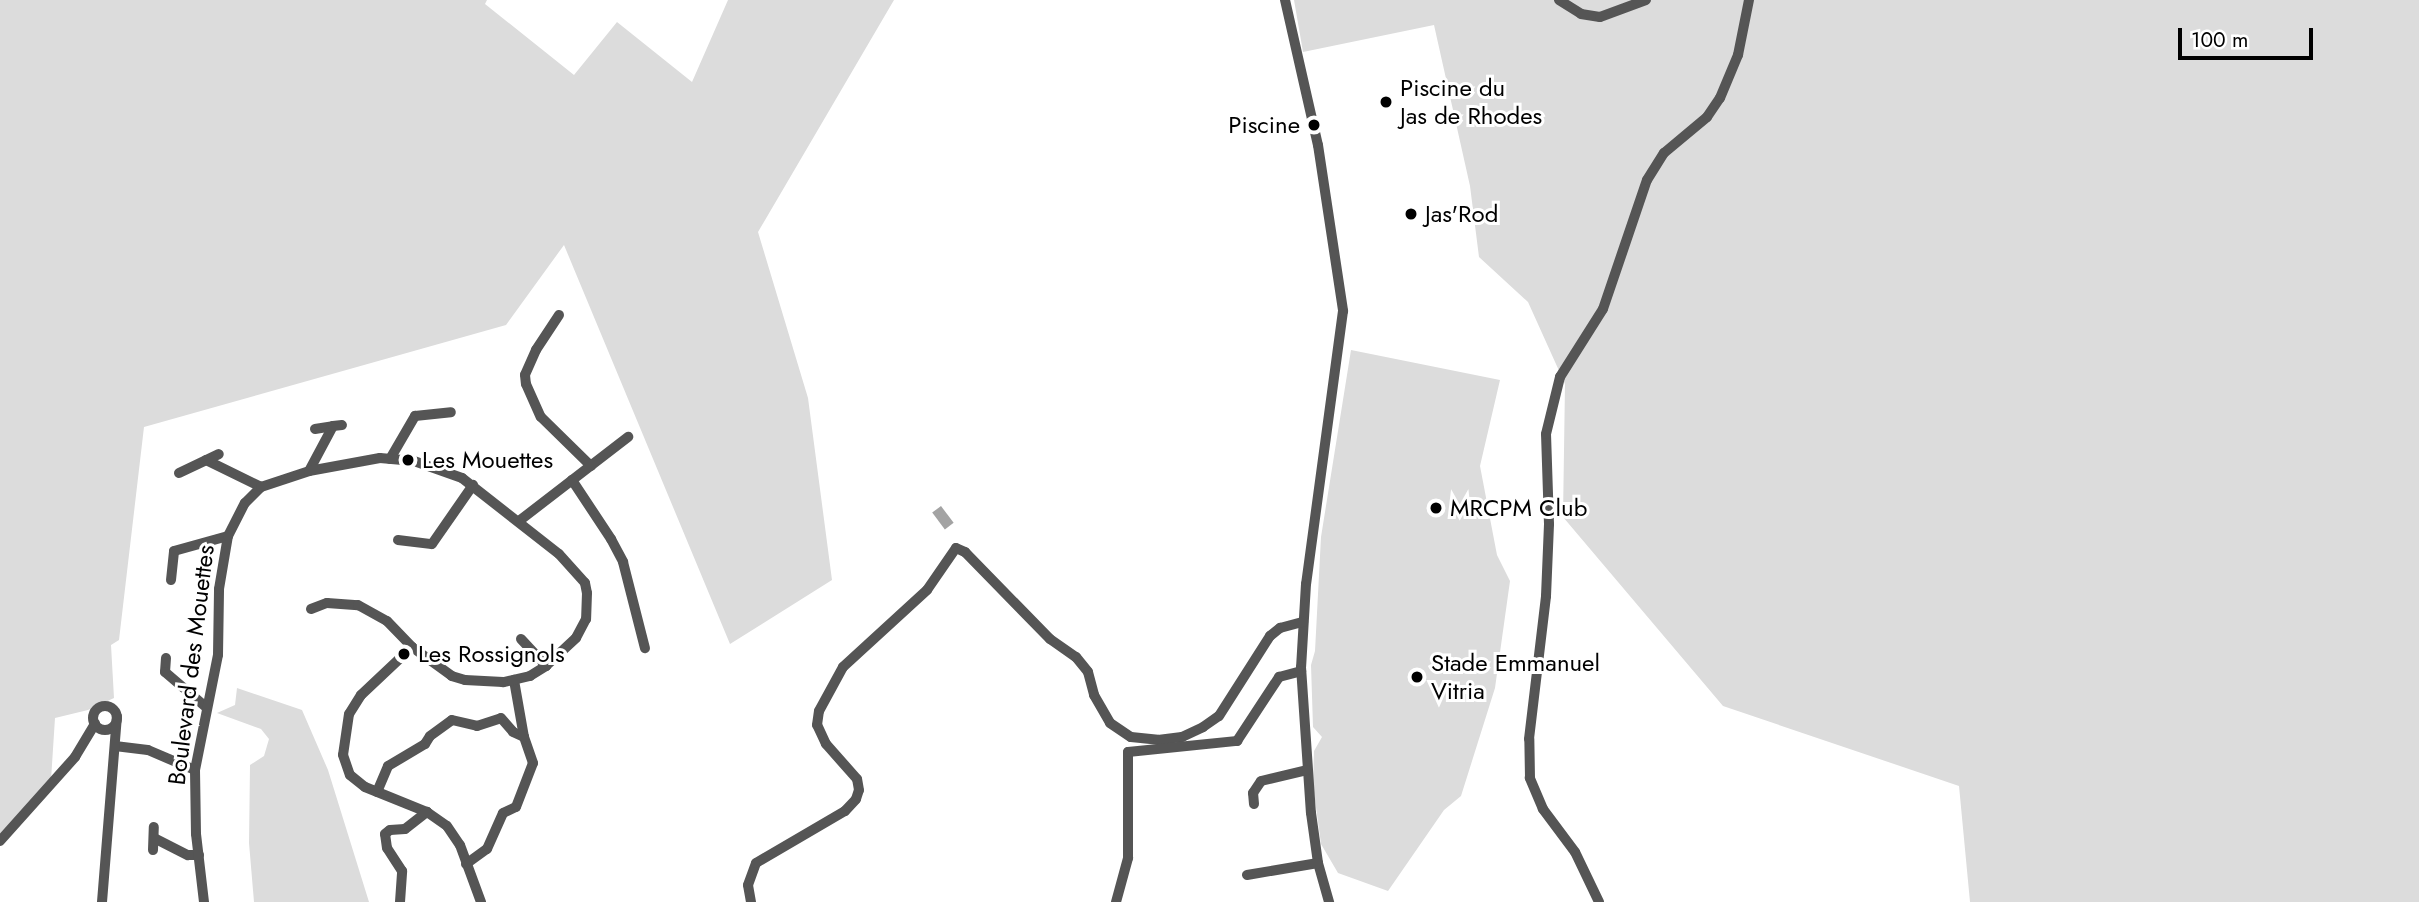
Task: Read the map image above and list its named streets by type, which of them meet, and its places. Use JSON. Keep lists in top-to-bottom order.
{
  "streets": {
    "street": ["Boulevard des Mouettes"]
  },
  "places": [
    "Piscine du Jas de Rhodes",
    "Piscine",
    "Jas'Rod",
    "Les Mouettes",
    "MRCPM Club",
    "Les Rossignols",
    "Stade Emmanuel Vitria"
  ],
  "scale_bar": "100 m"
}
